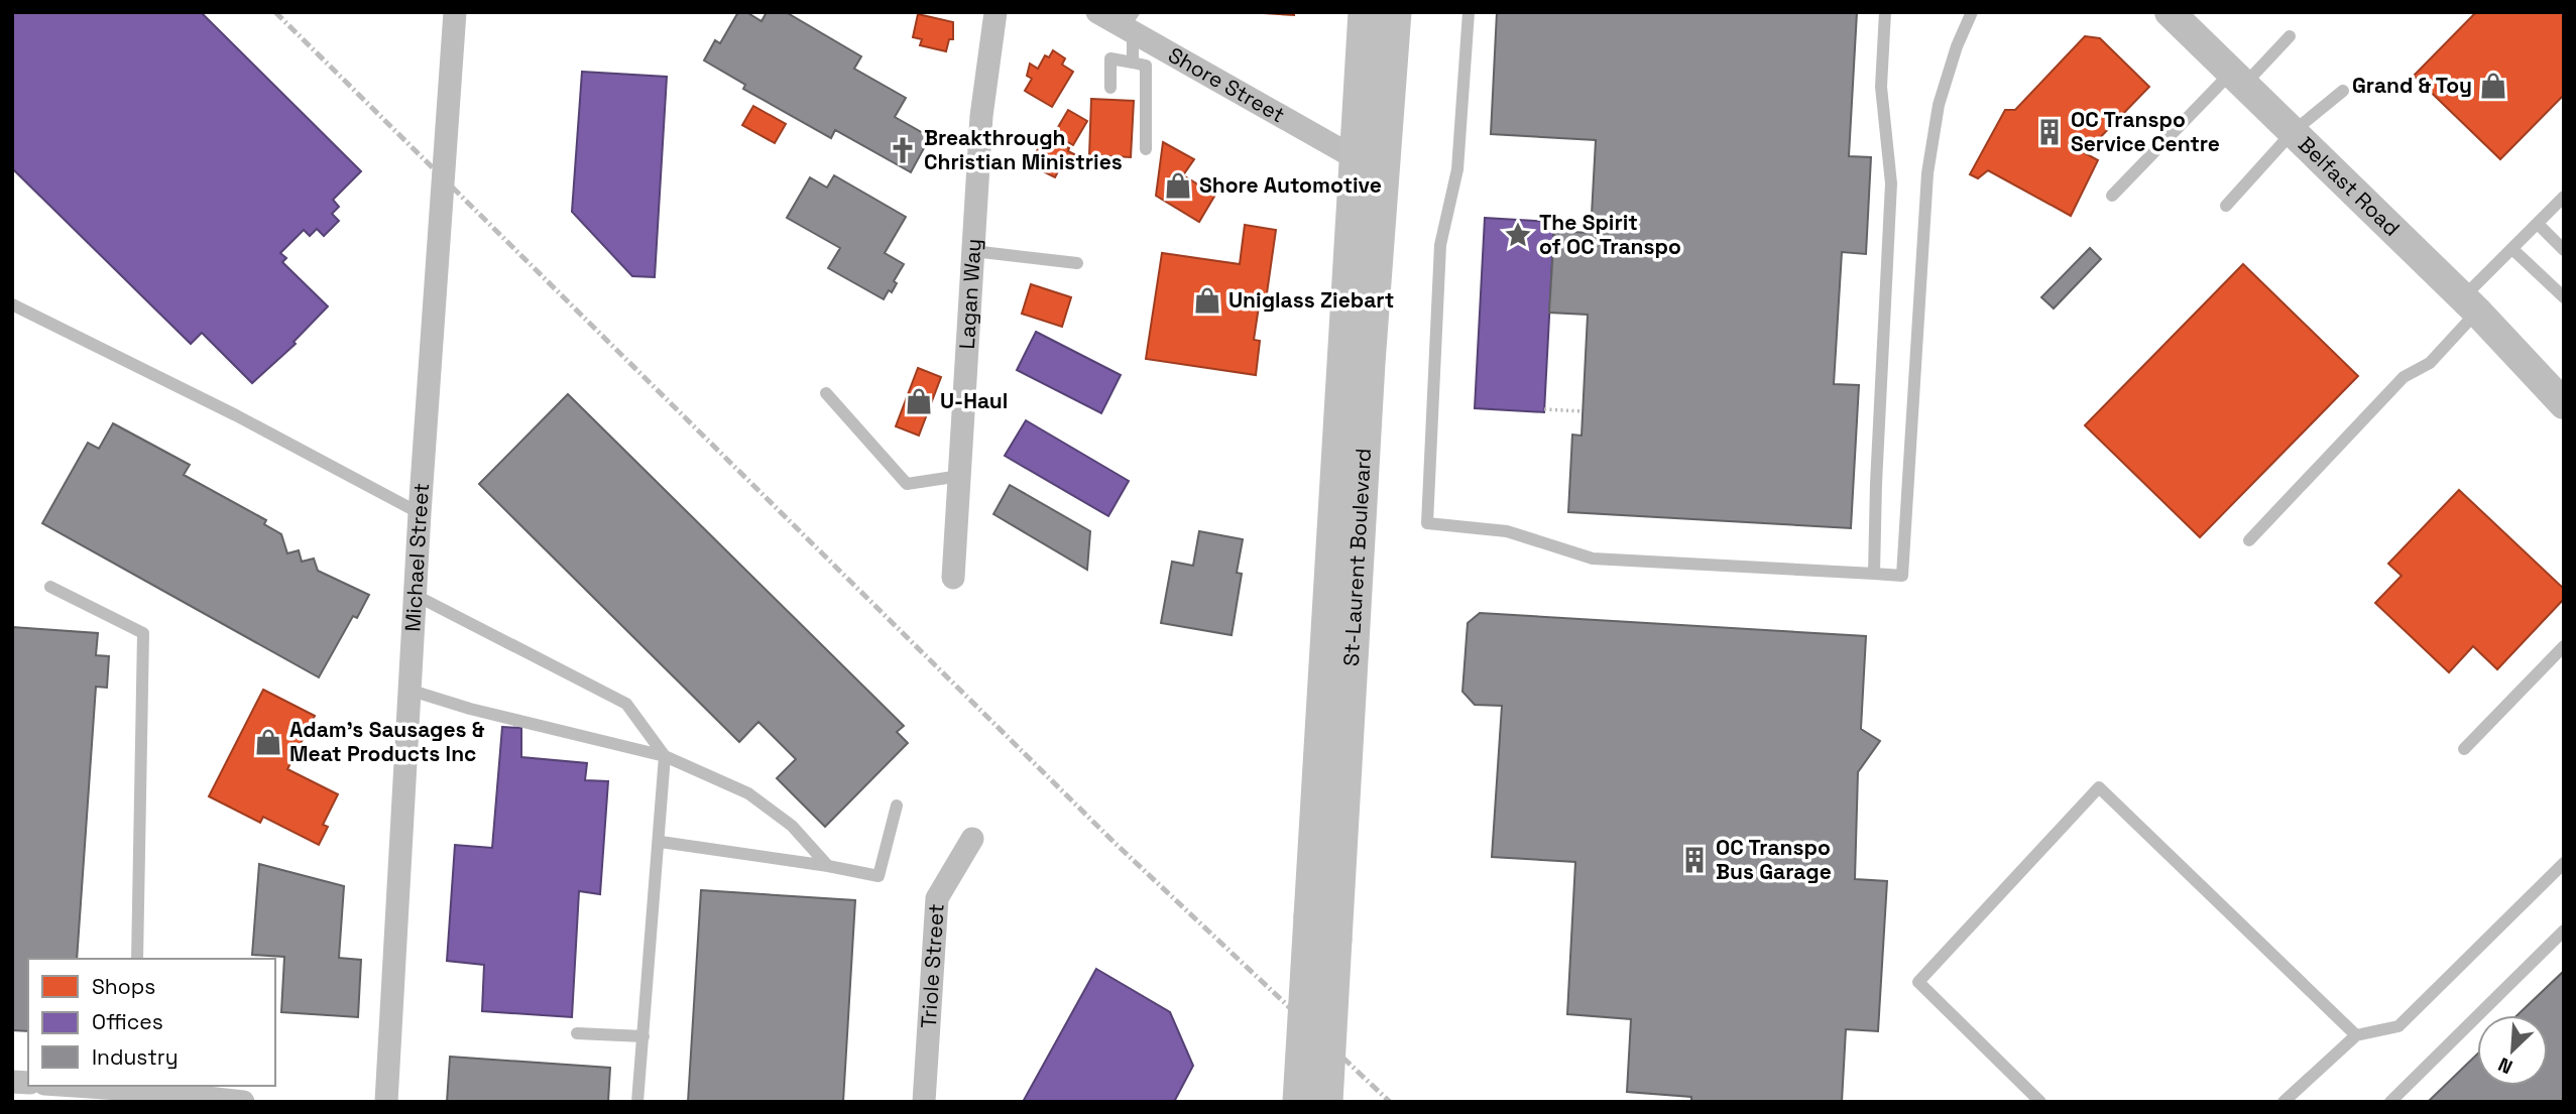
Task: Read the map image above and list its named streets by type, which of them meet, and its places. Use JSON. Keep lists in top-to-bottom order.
{
  "streets": {
    "main road": ["St-Laurent Boulevard"],
    "street": [
      "Shore Street",
      "Belfast Road",
      "Lagan Way",
      "Michael Street",
      "Triole Street"
    ]
  },
  "crossings": [
    ["Shore Street", "St-Laurent Boulevard"]
  ],
  "places": {
    "shop": [
      "Grand & Toy",
      "Shore Automotive",
      "Uniglass Ziebart",
      "U-Haul",
      "Adam's Sausages & Meat Products Inc"
    ],
    "building": ["OC Transpo Service Centre", "OC Transpo Bus Garage"],
    "church": ["Breakthrough Christian Ministries"],
    "place": ["The Spirit of OC Transpo"]
  },
  "legend": ["Shops", "Offices", "Industry"],
  "north": "bottom left"
}
